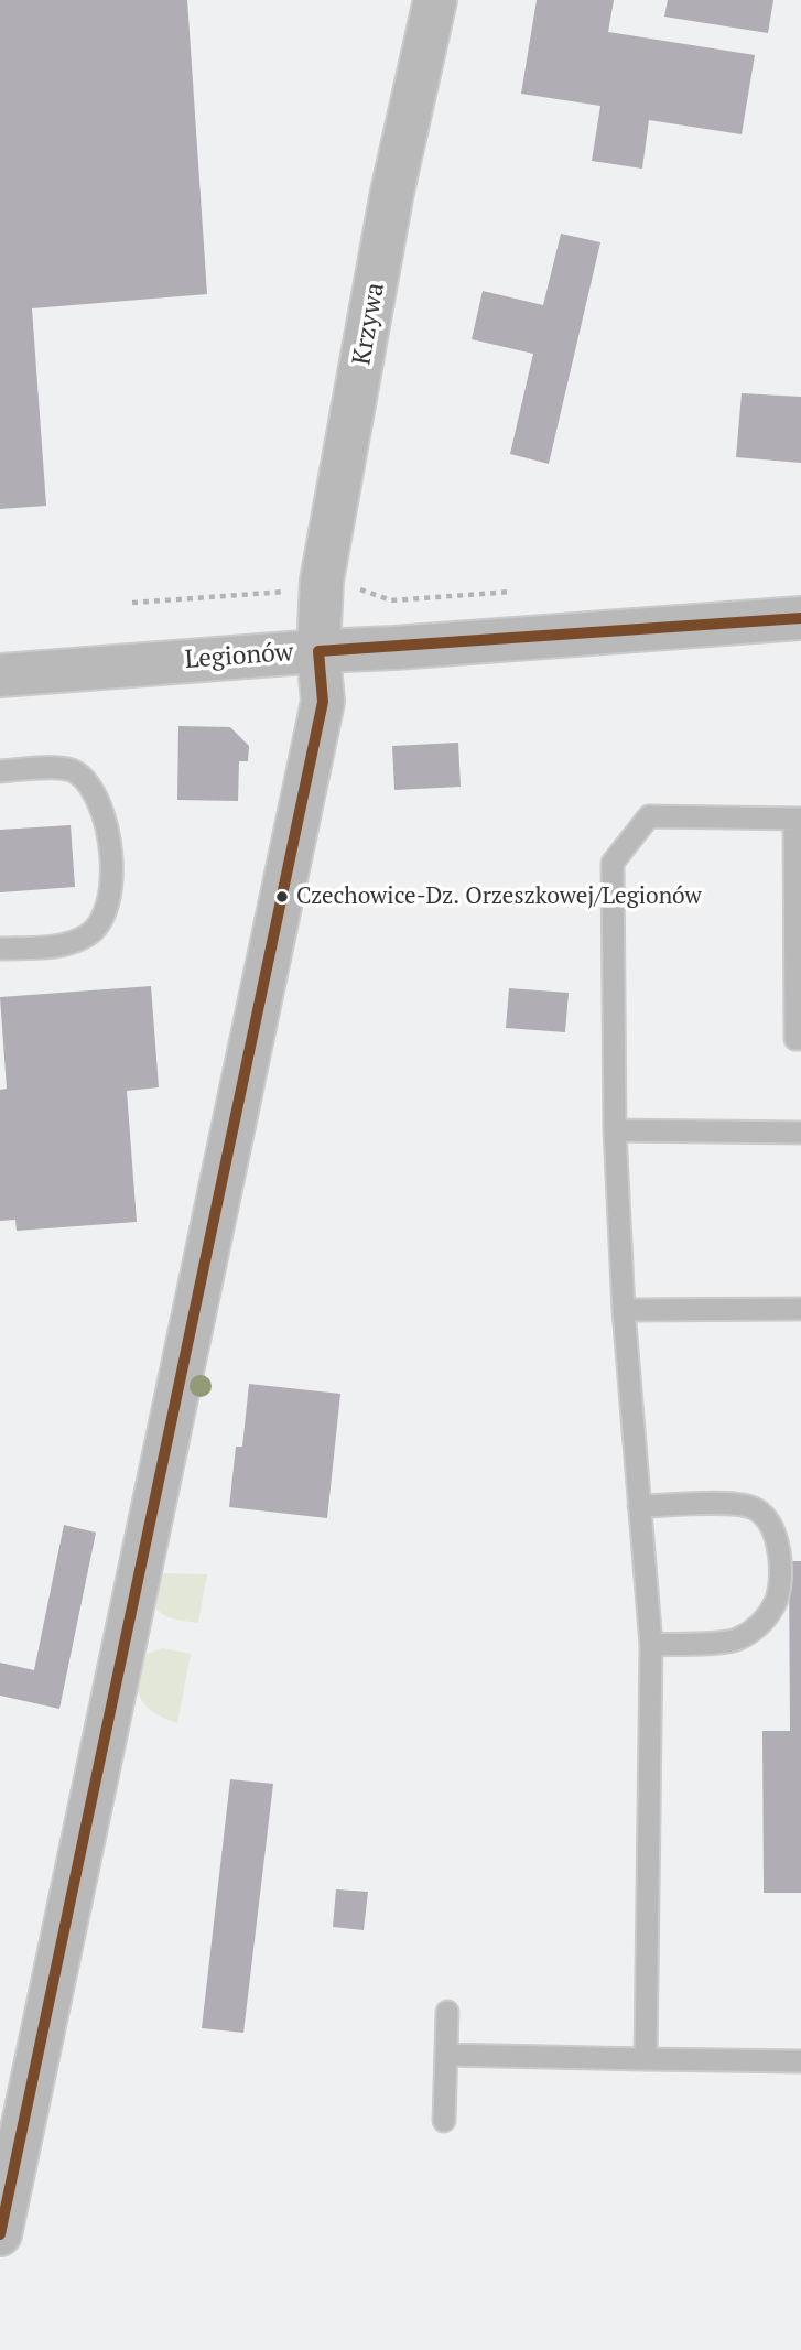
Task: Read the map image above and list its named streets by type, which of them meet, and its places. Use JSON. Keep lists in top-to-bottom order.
{
  "streets": {
    "street": ["Krzywa", "Legionów"]
  },
  "crossings": [
    ["Krzywa", "Legionów"]
  ],
  "places": ["Czechowice-Dz. Orzeszkowej/Legionów"]
}
